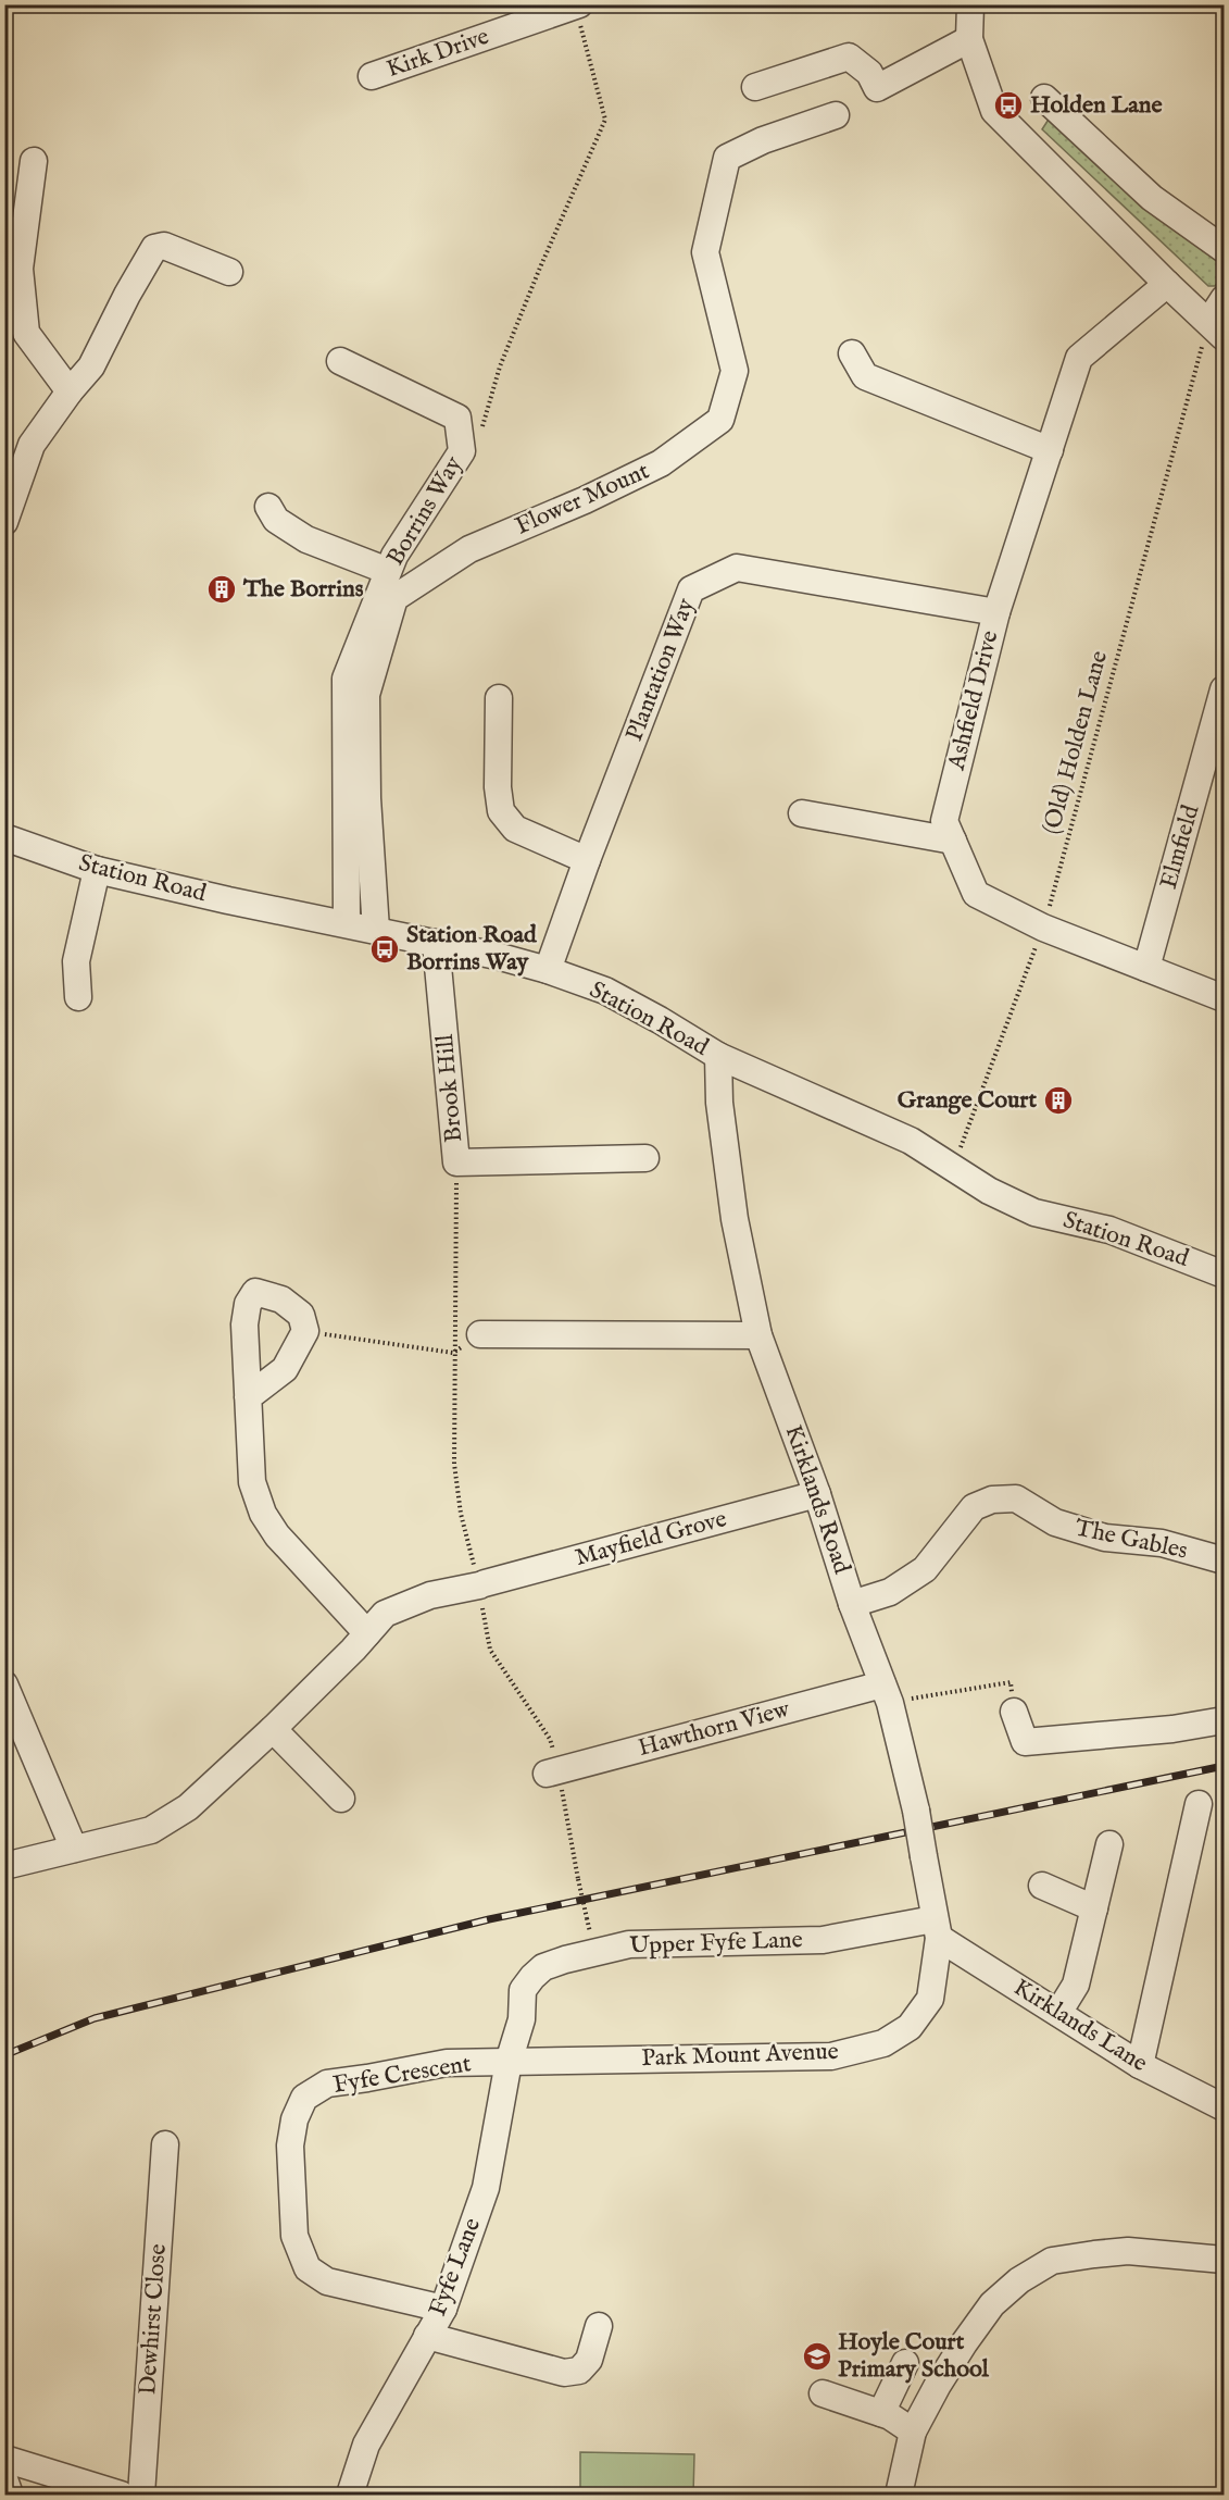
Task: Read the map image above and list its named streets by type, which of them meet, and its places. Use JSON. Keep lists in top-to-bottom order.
{
  "streets": {
    "street": [
      "Kirk Drive",
      "Flower Mount",
      "Borrins Way",
      "Plantation Way",
      "Ashfield Drive",
      "Elmfield",
      "Station Road",
      "Brook Hill",
      "Kirklands Road",
      "Mayfield Grove",
      "The Gables",
      "Hawthorn View",
      "Upper Fyfe Lane",
      "Kirklands Lane",
      "Park Mount Avenue",
      "Fyfe Crescent",
      "Fyfe Lane",
      "Dewhirst Close"
    ],
    "path": ["(Old) Holden Lane"]
  },
  "crossings": [
    ["Flower Mount", "Station Road"],
    ["Borrins Way", "Station Road"],
    ["Plantation Way", "Ashfield Drive"],
    ["Plantation Way", "Station Road"],
    ["Ashfield Drive", "(Old) Holden Lane"],
    ["Ashfield Drive", "Elmfield"],
    ["(Old) Holden Lane", "Station Road"],
    ["Station Road", "Brook Hill"],
    ["Station Road", "Kirklands Road"],
    ["Kirklands Road", "Mayfield Grove"],
    ["Kirklands Road", "The Gables"],
    ["Kirklands Road", "Hawthorn View"],
    ["Kirklands Road", "Upper Fyfe Lane"],
    ["Kirklands Road", "Kirklands Lane"],
    ["Kirklands Road", "Park Mount Avenue"],
    ["Upper Fyfe Lane", "Kirklands Lane"],
    ["Upper Fyfe Lane", "Park Mount Avenue"],
    ["Upper Fyfe Lane", "Fyfe Crescent"],
    ["Upper Fyfe Lane", "Fyfe Lane"],
    ["Kirklands Lane", "Park Mount Avenue"],
    ["Park Mount Avenue", "Fyfe Crescent"],
    ["Park Mount Avenue", "Fyfe Lane"],
    ["Fyfe Crescent", "Fyfe Lane"]
  ],
  "places": {
    "bus stop": ["Holden Lane", "Station Road Borrins Way"],
    "building": ["The Borrins", "Grange Court"],
    "school or university": ["Hoyle Court Primary School"]
  }
}
